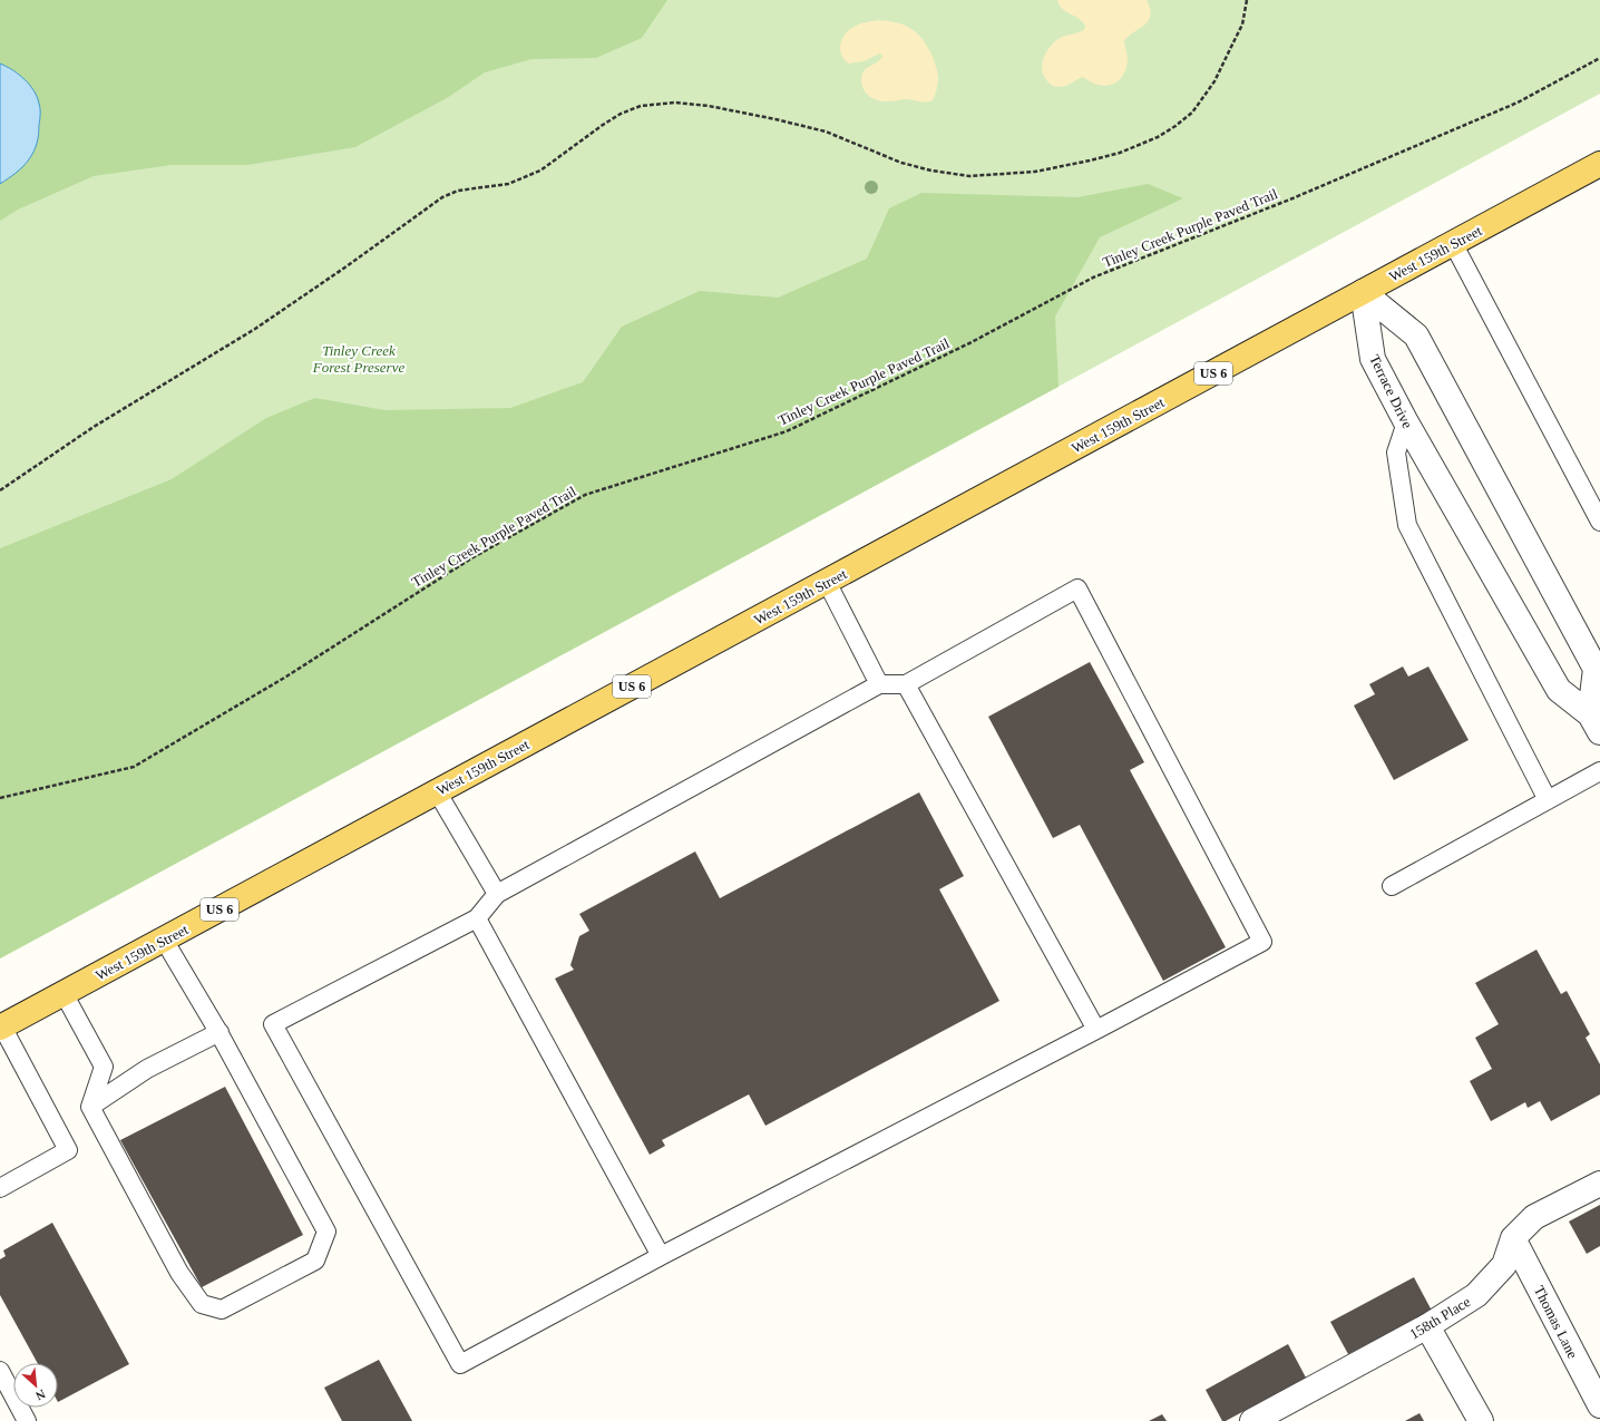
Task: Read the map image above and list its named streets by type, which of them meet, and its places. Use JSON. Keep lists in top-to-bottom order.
{
  "streets": {
    "main road": ["West 159th Street", "US 6"],
    "street": ["Terrace Drive", "158th Place", "Thomas Lane"],
    "path": ["Tinley Creek Purple Paved Trail"]
  },
  "crossings": [
    ["West 159th Street", "Terrace Drive"],
    ["158th Place", "Thomas Lane"]
  ],
  "parks": ["Tinley Creek Forest Preserve"],
  "north": "bottom right"
}
